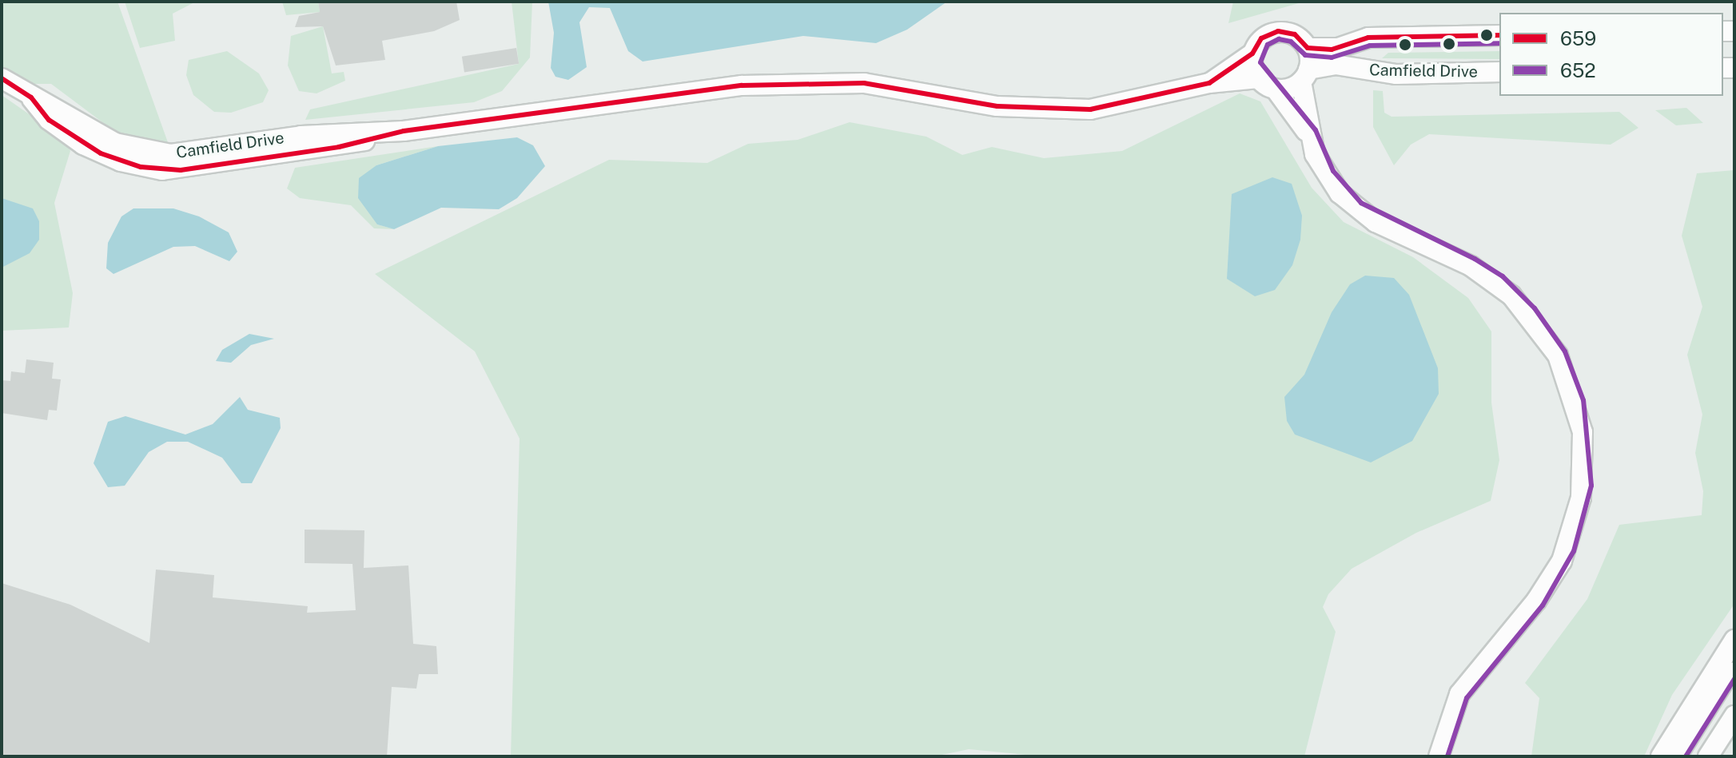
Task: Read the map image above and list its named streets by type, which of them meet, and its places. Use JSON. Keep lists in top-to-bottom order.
{
  "streets": {
    "street": ["Camfield Drive"]
  },
  "lines": ["transit line 659", "transit line 652"],
  "legend": ["659", "652"]
}
